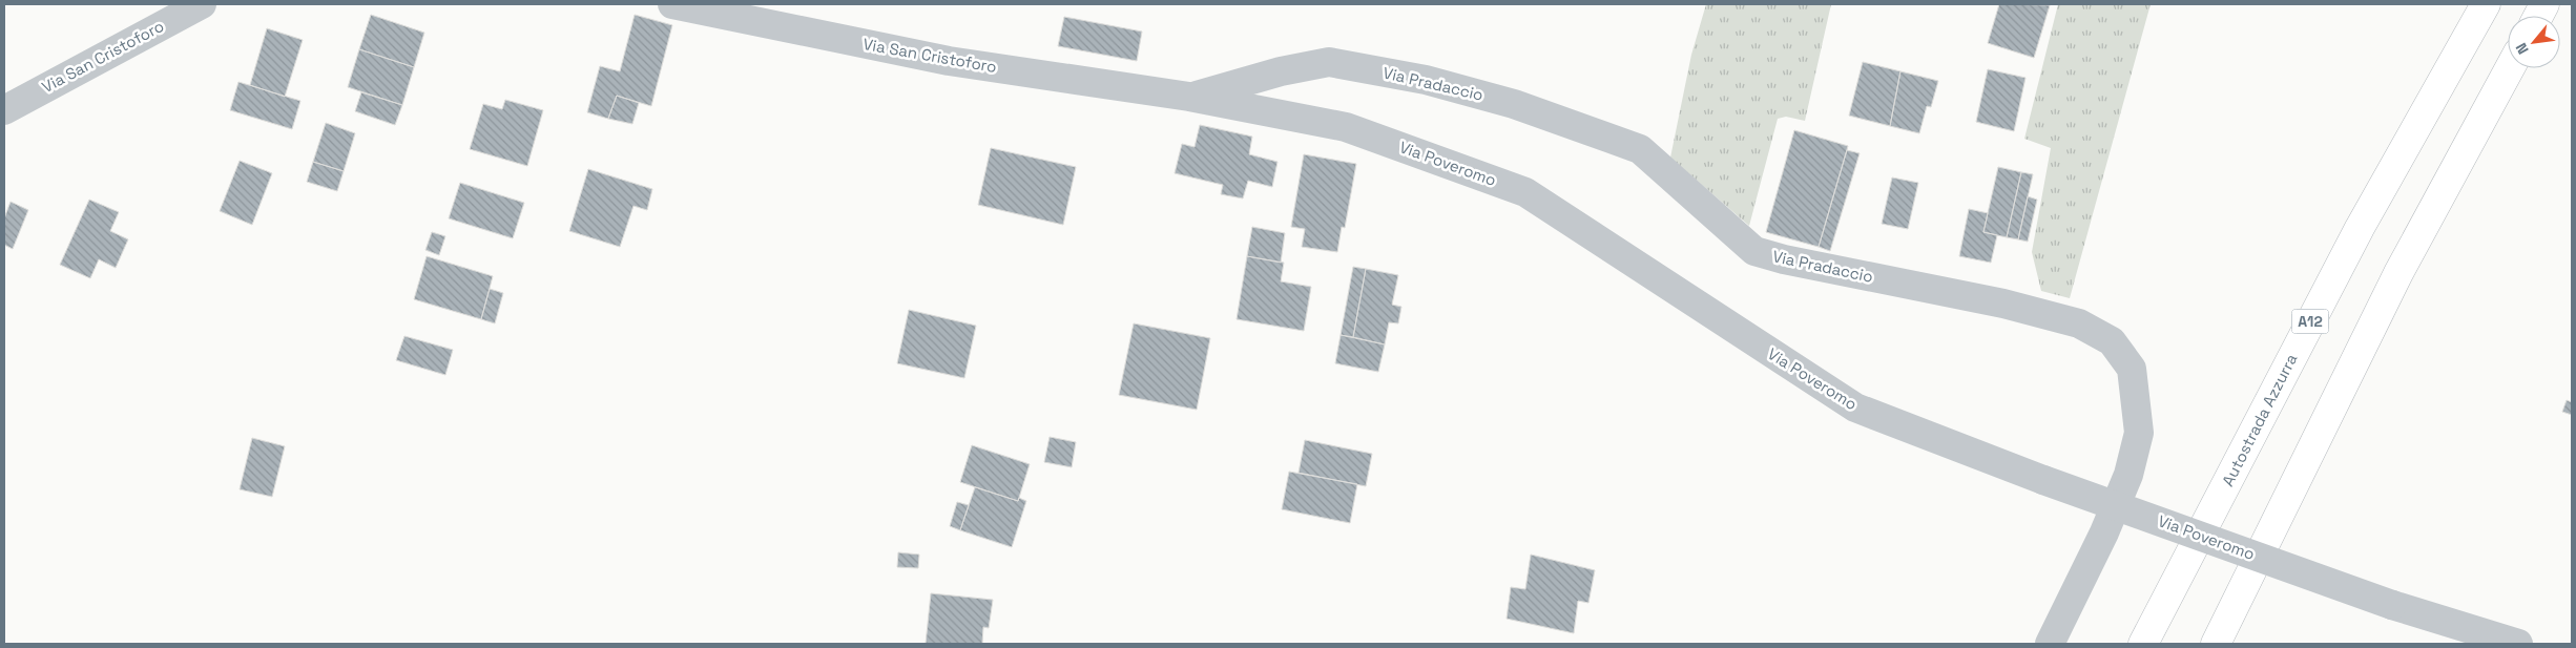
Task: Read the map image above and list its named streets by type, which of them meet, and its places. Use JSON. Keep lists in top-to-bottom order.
{
  "streets": {
    "highway": ["A12", "Autostrada Azzurra"],
    "street": ["Via San Cristoforo", "Via Pradaccio", "Via Poveromo"]
  },
  "crossings": [
    ["Via San Cristoforo", "Via Pradaccio"],
    ["Via San Cristoforo", "Via Poveromo"],
    ["Via Pradaccio", "Via Poveromo"]
  ],
  "north": "bottom left"
}
